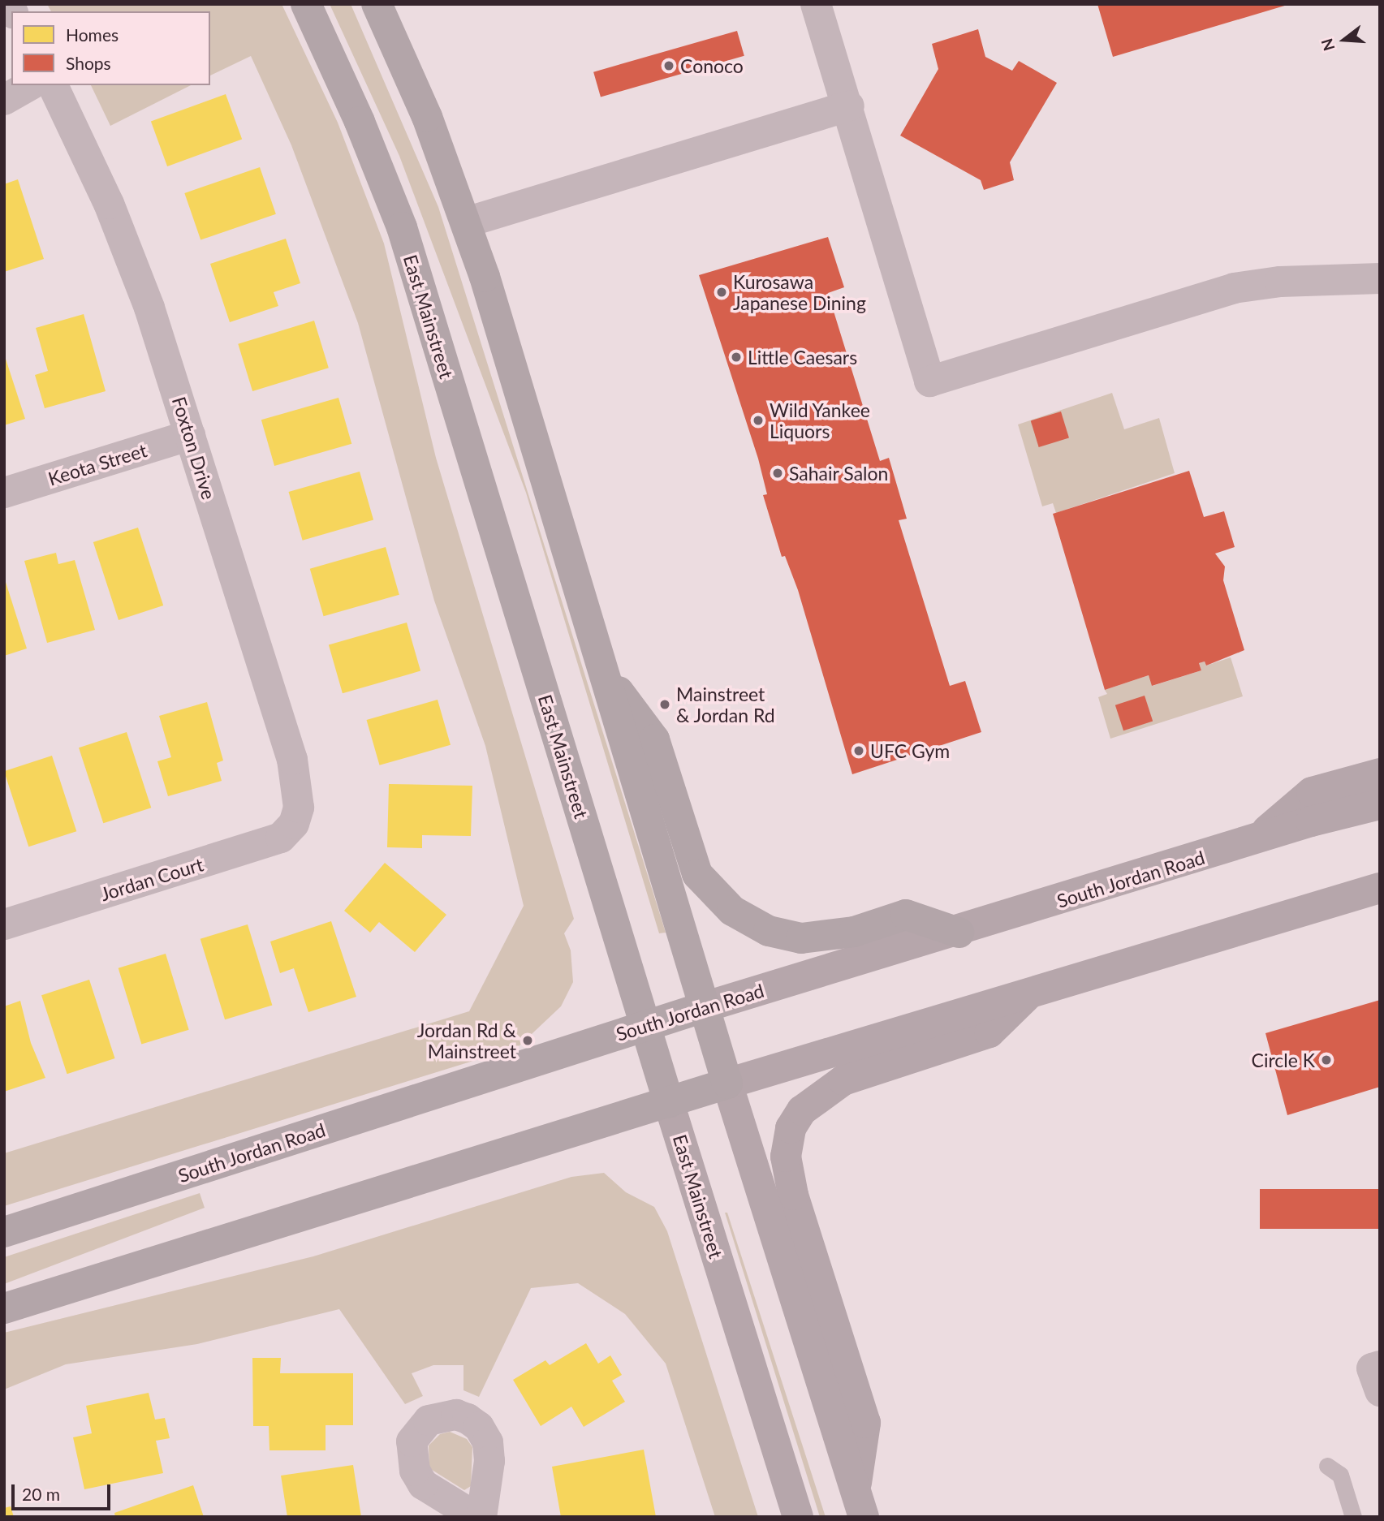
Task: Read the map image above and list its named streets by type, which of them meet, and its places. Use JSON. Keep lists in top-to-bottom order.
{
  "streets": {
    "main road": ["East Mainstreet", "South Jordan Road"],
    "street": ["Foxton Drive", "Keota Street", "Jordan Court"]
  },
  "crossings": [
    ["East Mainstreet", "South Jordan Road"],
    ["Foxton Drive", "Keota Street"],
    ["Foxton Drive", "Jordan Court"]
  ],
  "places": [
    "Conoco",
    "Kurosawa Japanese Dining",
    "Little Caesars",
    "Wild Yankee Liquors",
    "Sahair Salon",
    "Mainstreet & Jordan Rd",
    "UFC Gym",
    "Jordan Rd & Mainstreet",
    "Circle K"
  ],
  "legend": ["Homes", "Shops"],
  "scale_bar": "20 m",
  "north": "left"
}
